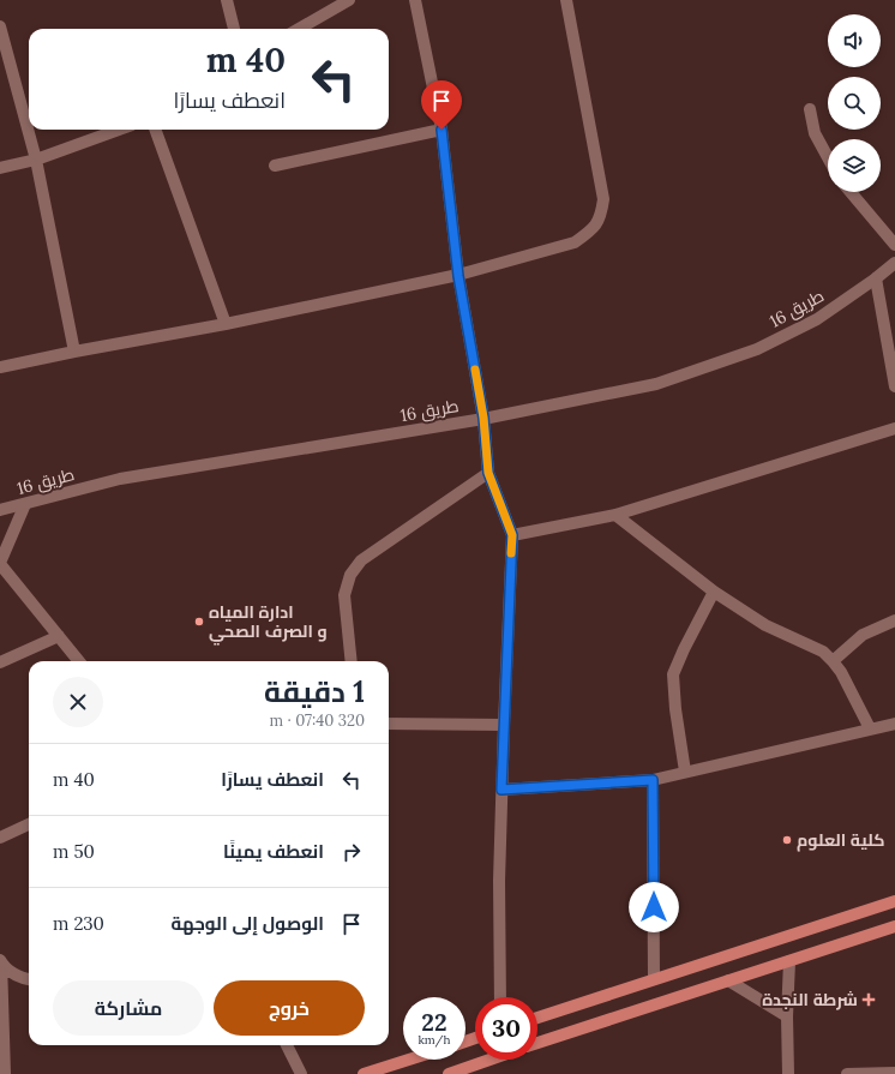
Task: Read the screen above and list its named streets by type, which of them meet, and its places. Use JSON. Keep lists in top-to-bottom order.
{
  "streets": {
    "street": ["طريق 16"]
  },
  "places": {
    "other": ["ادارة المياه و الصرف الصحي", "كلية العلوم"],
    "health": ["شرطة النجدة"]
  },
  "page": {
    "turn": ["40 m", "انعطف يسارًا"],
    "heading": ["1 دقيقة", "320 m · 07:40"],
    "list": [
      {
        "name": "انعطف يسارًا",
        "value": "40 m"
      },
      {
        "name": "انعطف يمينًا",
        "value": "50 m"
      },
      {
        "name": "الوصول إلى الوجهة",
        "value": "230 m"
      }
    ],
    "buttons": ["خروج", "مشاركة"],
    "speed": "22 km/h",
    "limit": "30"
  }
}
